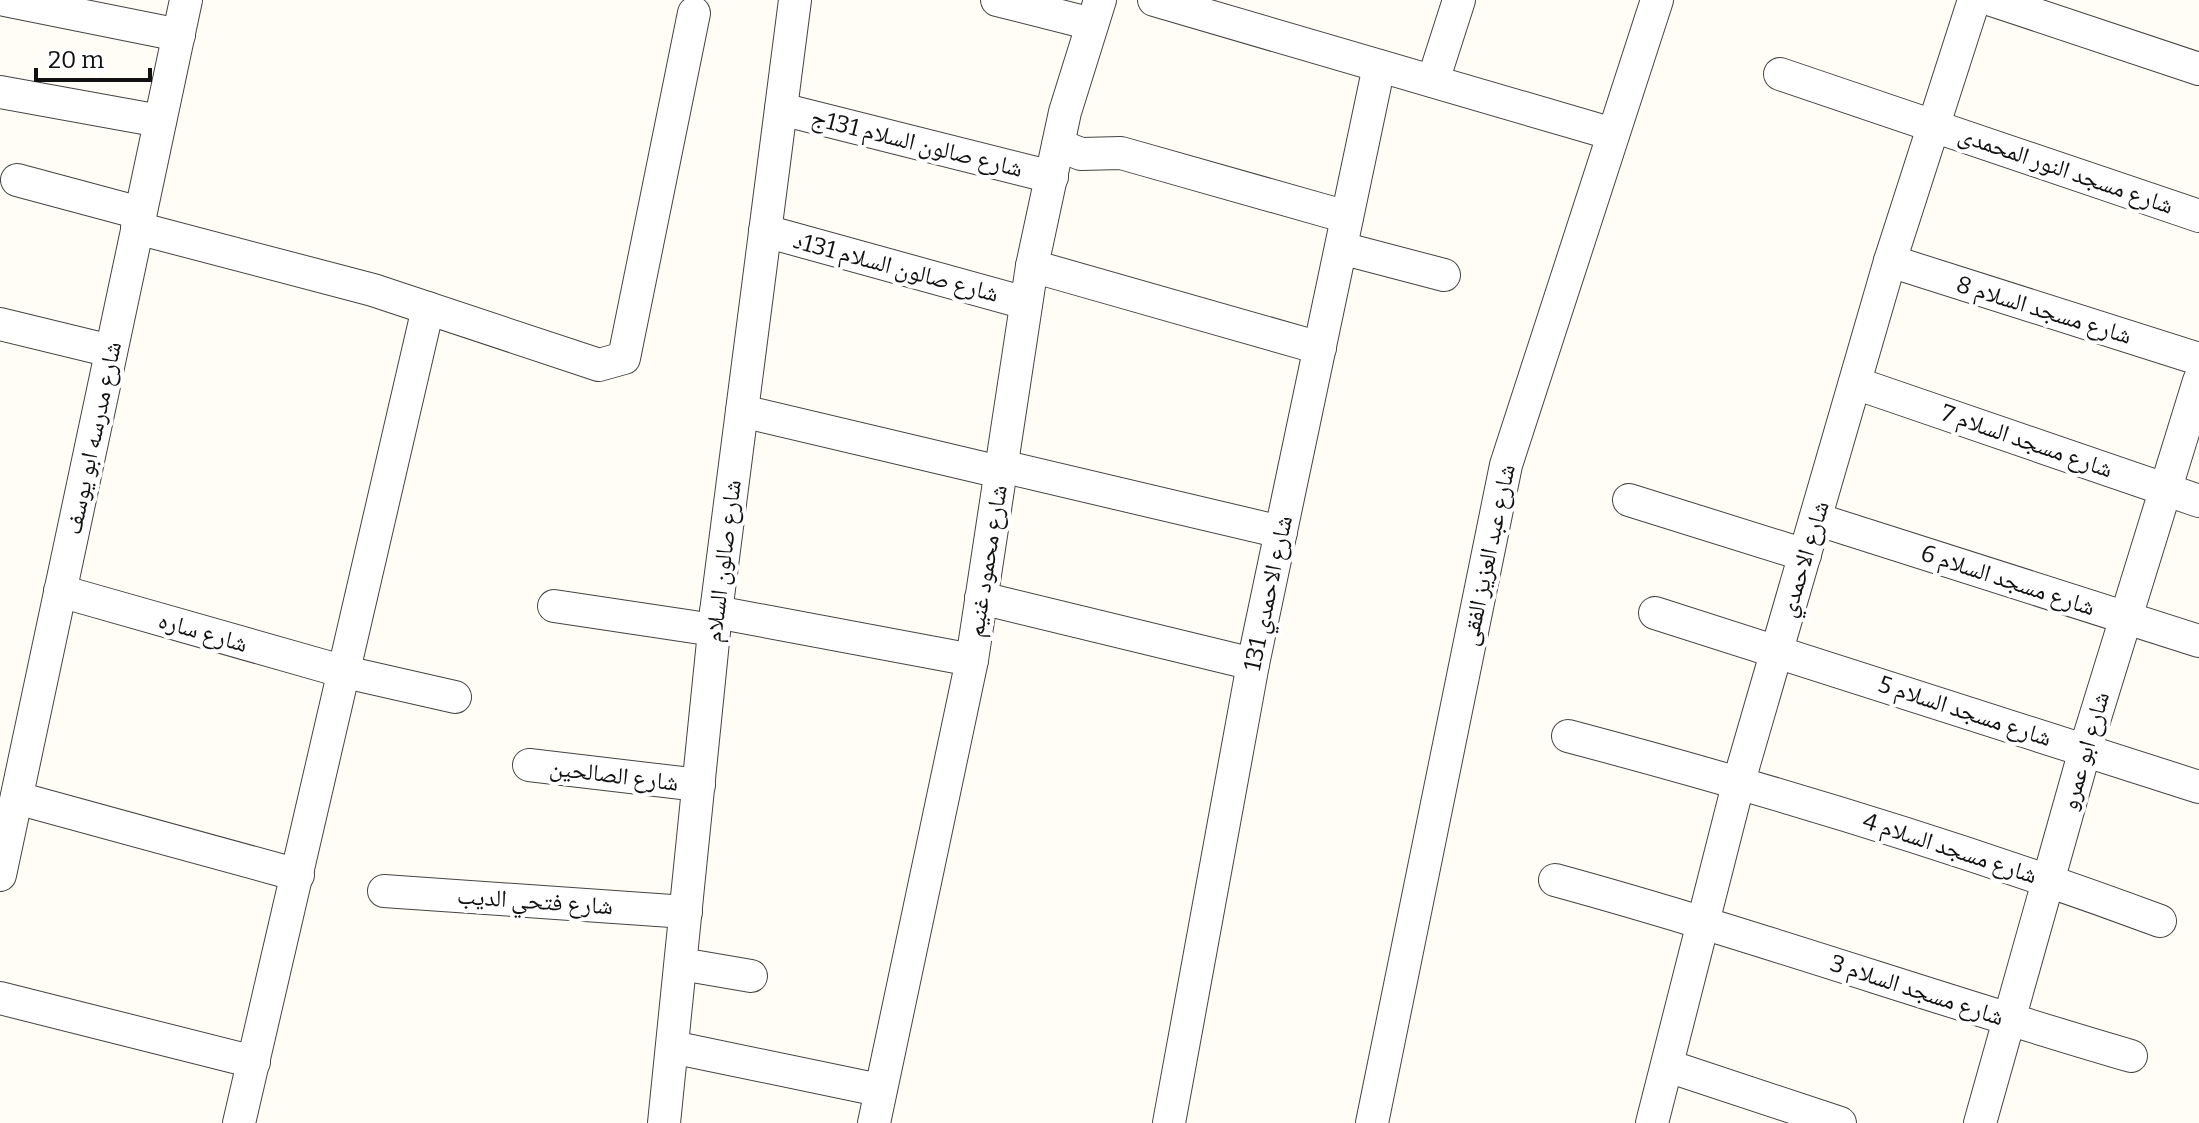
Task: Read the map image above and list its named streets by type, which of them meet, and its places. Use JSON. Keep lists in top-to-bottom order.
{
  "streets": {
    "street": [
      "شارع صالون السلام 131ج",
      "شارع مسجد النور المحمدى",
      "شارع صالون السلام 131د",
      "شارع مسجد السلام 8",
      "شارع مدرسه ابو يوسف",
      "شارع مسجد السلام 7",
      "شارع عبد العزيز الفقى",
      "شارع الاحمدي",
      "شارع صالون السلام",
      "شارع محمود غنيم",
      "شارع مسجد السلام 6",
      "شارع الاحمدي 131",
      "شارع ساره",
      "شارع مسجد السلام 5",
      "شارع ابو عمرو",
      "شارع الصالحين",
      "شارع مسجد السلام 4",
      "شارع فتحي الديب",
      "شارع مسجد السلام 3"
    ]
  },
  "crossings": [
    ["شارع صالون السلام 131ج", "شارع صالون السلام"],
    ["شارع صالون السلام 131ج", "شارع محمود غنيم"],
    ["شارع مسجد النور المحمدى", "شارع الاحمدي"],
    ["شارع صالون السلام 131د", "شارع صالون السلام"],
    ["شارع صالون السلام 131د", "شارع محمود غنيم"],
    ["شارع مسجد السلام 8", "شارع الاحمدي"],
    ["شارع مدرسه ابو يوسف", "شارع ساره"],
    ["شارع مسجد السلام 7", "شارع الاحمدي"],
    ["شارع مسجد السلام 7", "شارع ابو عمرو"],
    ["شارع الاحمدي", "شارع مسجد السلام 6"],
    ["شارع الاحمدي", "شارع مسجد السلام 5"],
    ["شارع الاحمدي", "شارع مسجد السلام 4"],
    ["شارع الاحمدي", "شارع مسجد السلام 3"],
    ["شارع صالون السلام", "شارع الصالحين"],
    ["شارع صالون السلام", "شارع فتحي الديب"],
    ["شارع مسجد السلام 6", "شارع ابو عمرو"],
    ["شارع مسجد السلام 5", "شارع ابو عمرو"],
    ["شارع ابو عمرو", "شارع مسجد السلام 4"],
    ["شارع ابو عمرو", "شارع مسجد السلام 3"]
  ],
  "scale_bar": "20 m"
}
